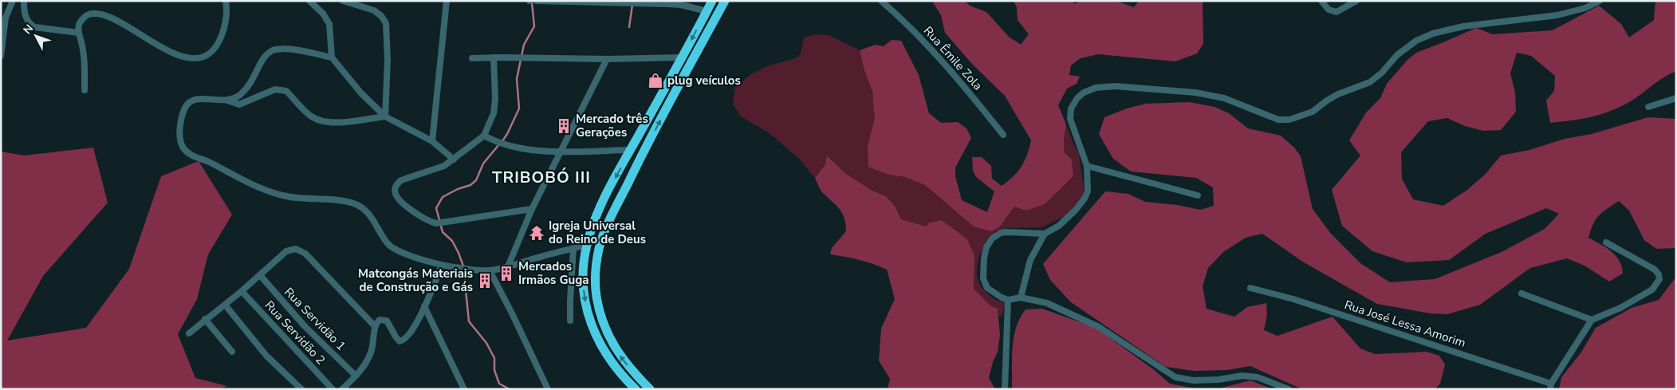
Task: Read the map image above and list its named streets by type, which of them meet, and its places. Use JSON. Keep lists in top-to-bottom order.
{
  "streets": {
    "street": [
      "Rua Êmile Zola",
      "Rua Servidão 1",
      "Rua José Lessa Amorim",
      "Rua Servidão 2"
    ]
  },
  "districts": ["TRIBOBÓ III"],
  "places": {
    "shop": ["plug veículos"],
    "building": ["Mercado três Gerações", "Mercados Irmãos Guga", "Matcongás Materiais de Construção e Gás"],
    "temple": ["Igreja Universal do Reino de Deus"]
  },
  "north": "top left"
}
